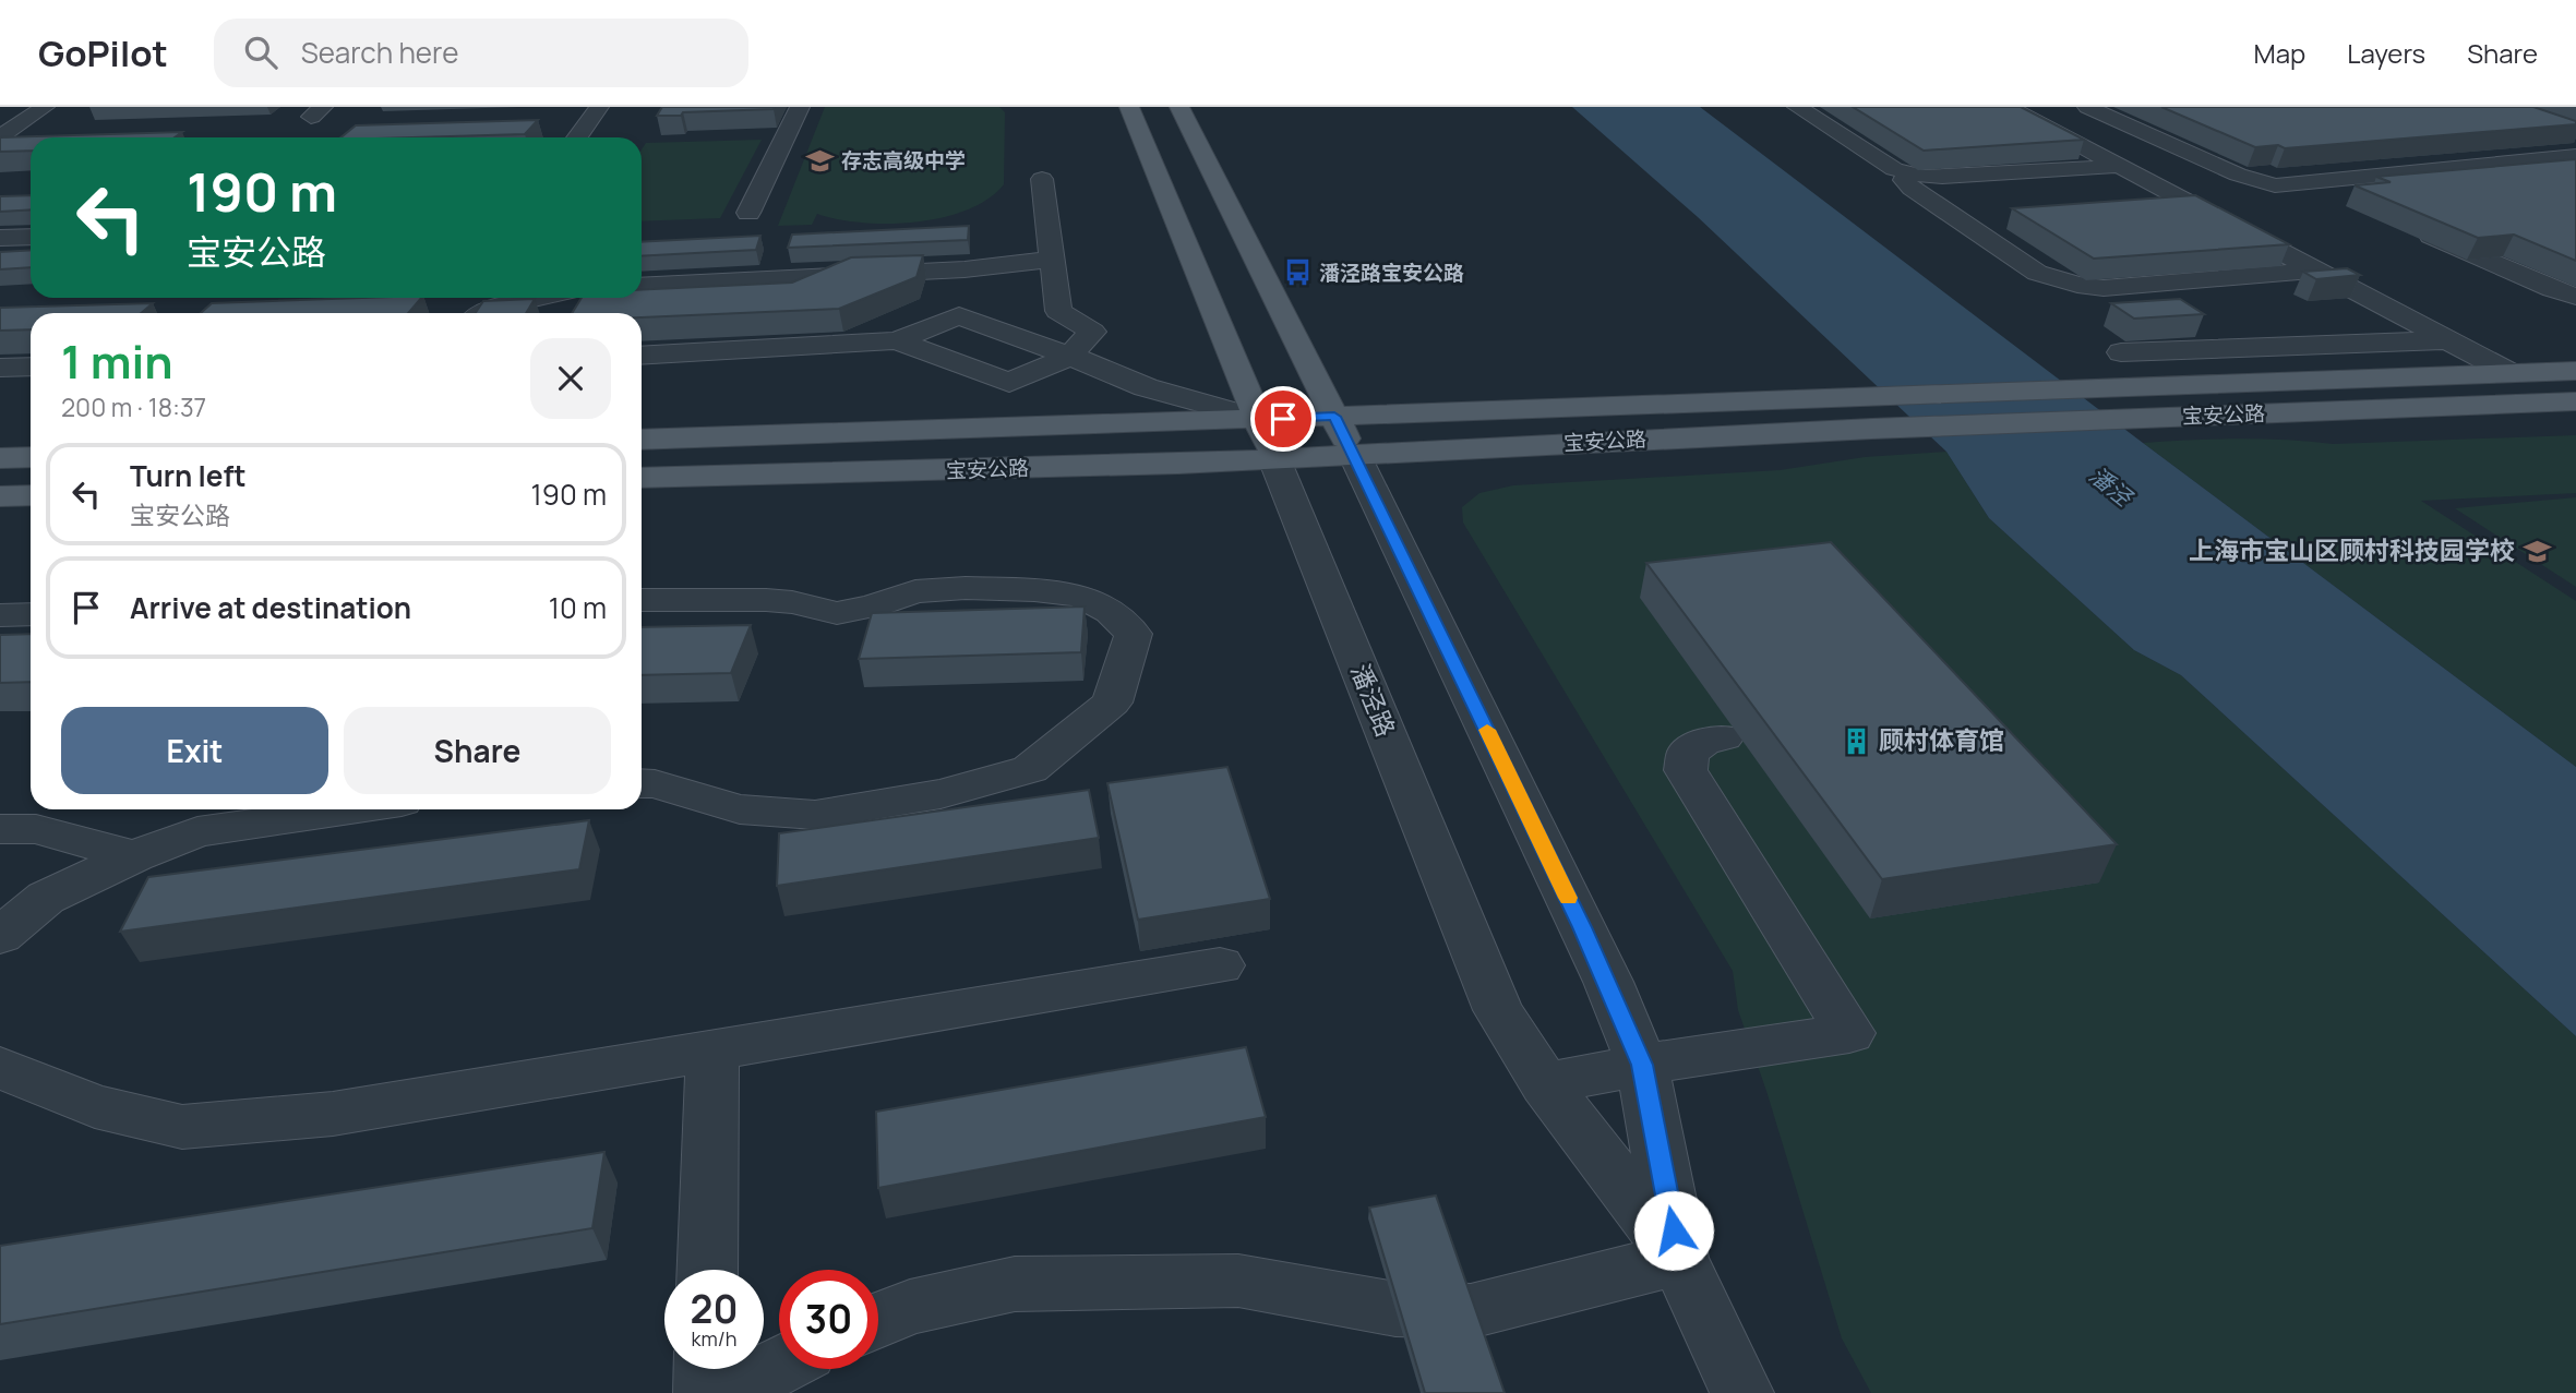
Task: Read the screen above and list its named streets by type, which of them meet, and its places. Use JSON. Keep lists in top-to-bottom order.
{
  "streets": {
    "main road": ["宝安公路", "潘泾路"]
  },
  "crossings": [
    ["宝安公路", "潘泾路"]
  ],
  "water": ["潘泾"],
  "places": {
    "school or university": ["存志高级中学", "上海市宝山区顾村科技园学校"],
    "bus stop": ["潘泾路宝安公路"],
    "building": ["顾村体育馆"]
  },
  "page": {
    "header": "GoPilot",
    "search": "Search here",
    "nav": ["Map", "Layers", "Share"],
    "turn": ["190 m", "宝安公路"],
    "heading": ["1 min", "200 m · 18:37"],
    "list": [
      {
        "name": "Turn left",
        "note": "宝安公路",
        "value": "190 m"
      },
      {
        "name": "Arrive at destination",
        "value": "10 m"
      }
    ],
    "buttons": ["Exit", "Share"],
    "speed": "20 km/h",
    "limit": "30"
  }
}
